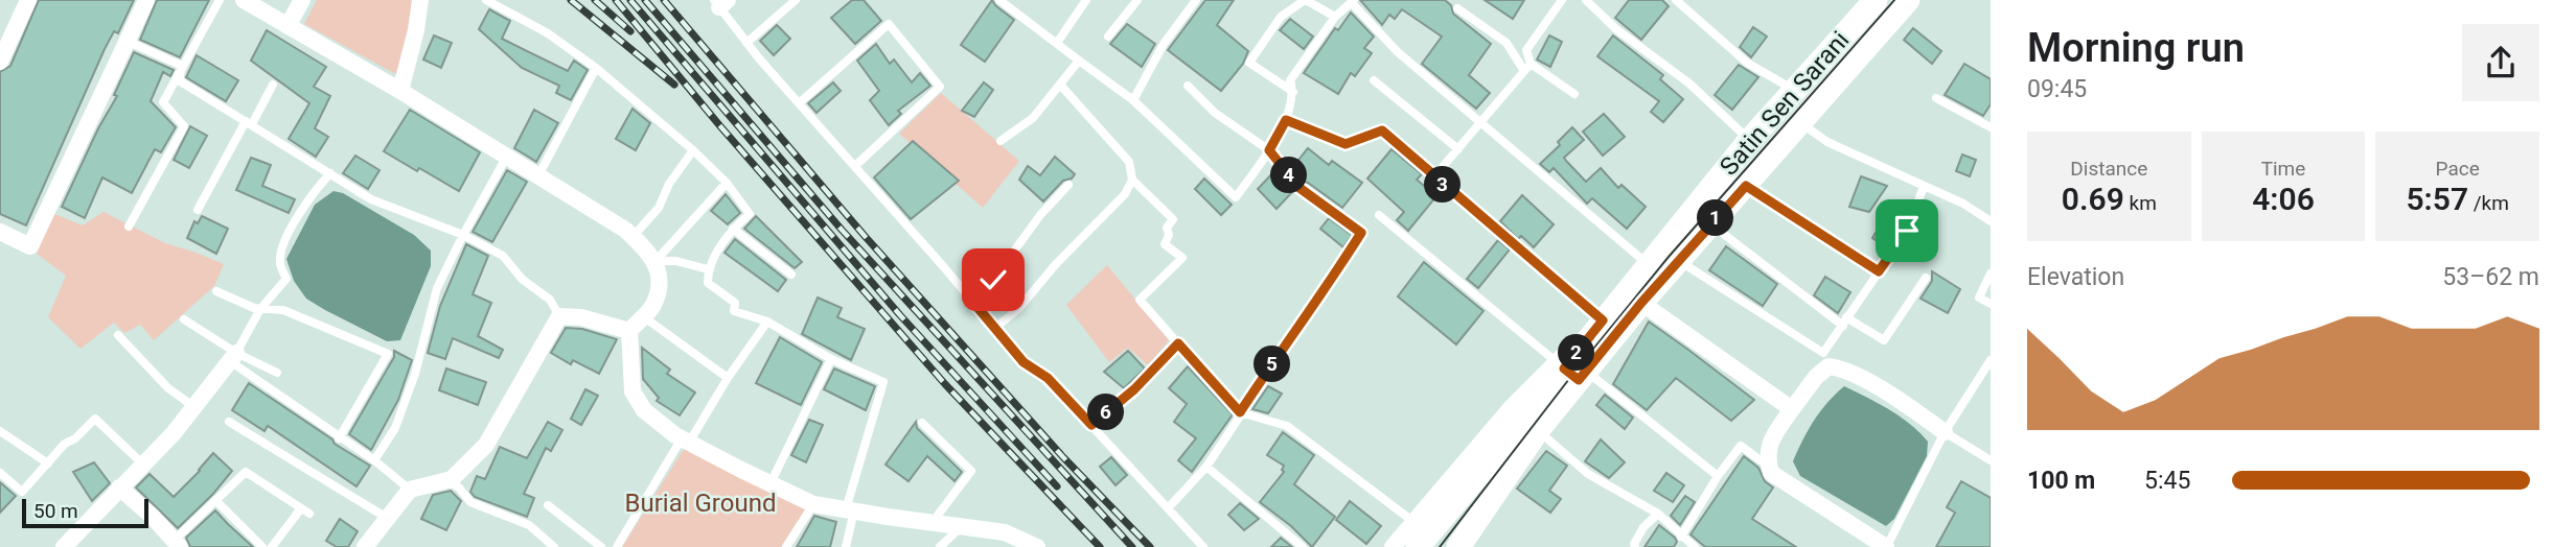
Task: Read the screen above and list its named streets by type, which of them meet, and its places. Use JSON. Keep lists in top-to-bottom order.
{
  "streets": {
    "main road": ["Satin Sen Sarani"]
  },
  "parks": ["Burial Ground"],
  "scale_bar": "50 m",
  "page": {
    "heading": ["Morning run", "09:45"],
    "stats": [
      ["Distance", "0.69 km"],
      ["Time", "4:06"],
      ["Pace", "5:57 /km"]
    ],
    "pins": [
      "4",
      "3",
      "1",
      "2",
      "5",
      "6"
    ],
    "chart": ["Elevation", "53–62 m"],
    "list": [
      {
        "name": "100 m",
        "note": "5:45"
      }
    ],
    "scale": "50 m"
  }
}
